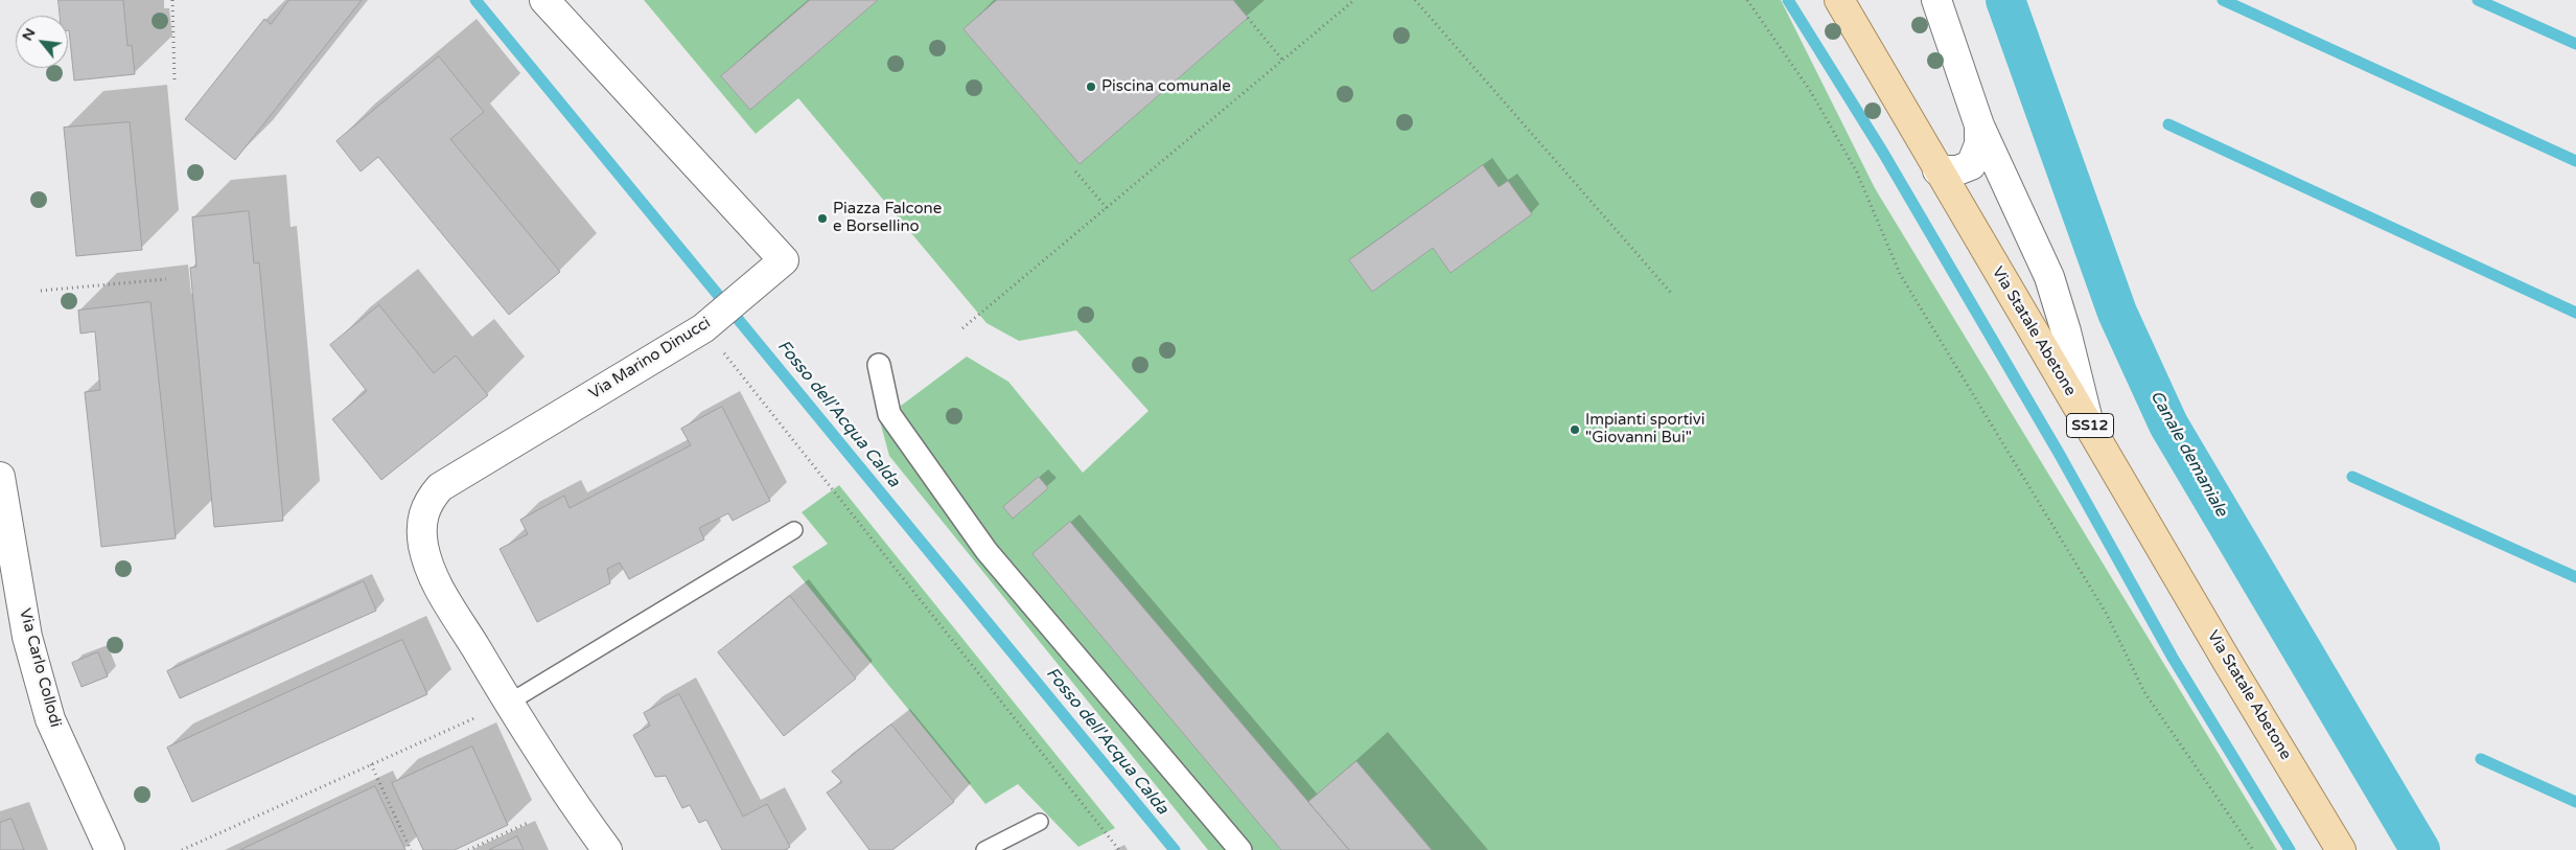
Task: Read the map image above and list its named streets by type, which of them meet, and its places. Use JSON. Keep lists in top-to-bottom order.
{
  "streets": {
    "main road": ["Via Statale Abetone", "SS12"],
    "street": ["Via Marino Dinucci", "Via Carlo Collodi"]
  },
  "water": ["Fosso dell'Acqua Calda", "Canale demaniale"],
  "places": ["Piscina comunale", "Piazza Falcone e Borsellino", "Impianti sportivi \"Giovanni Bui\""],
  "north": "top left"
}
